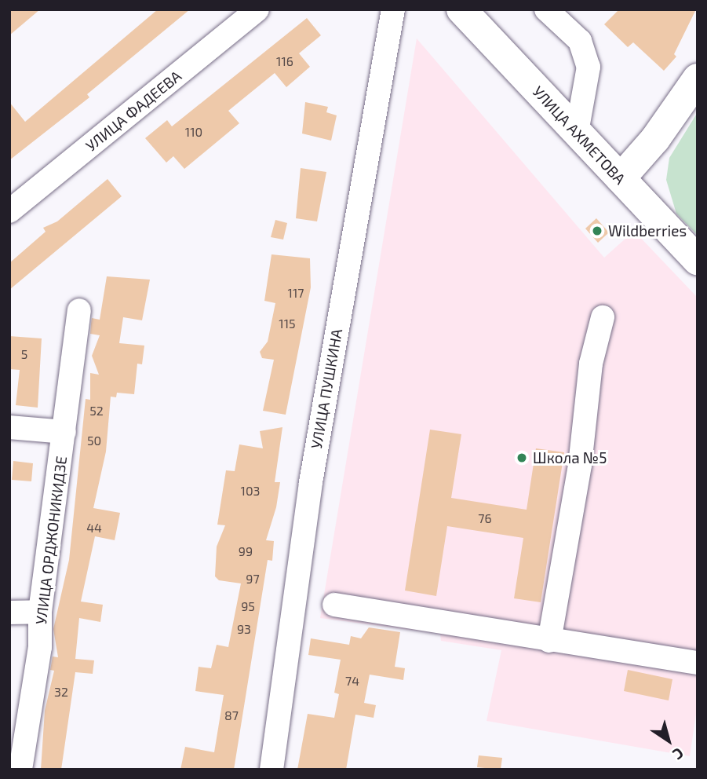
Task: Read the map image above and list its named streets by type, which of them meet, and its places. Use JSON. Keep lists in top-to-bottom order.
{
  "streets": {
    "main road": ["УЛИЦА АХМЕТОВА"],
    "street": ["УЛИЦА ФАДЕЕВА", "УЛИЦА ПУШКИНА", "УЛИЦА ОРДЖОНИКИДЗЕ"]
  },
  "places": ["Wildberries", "Школа №5"],
  "house_numbers": [
    "116",
    "110",
    "117",
    "115",
    "5",
    "52",
    "50",
    "103",
    "76",
    "44",
    "99",
    "97",
    "95",
    "93",
    "74",
    "32",
    "87"
  ],
  "north": "bottom right"
}
